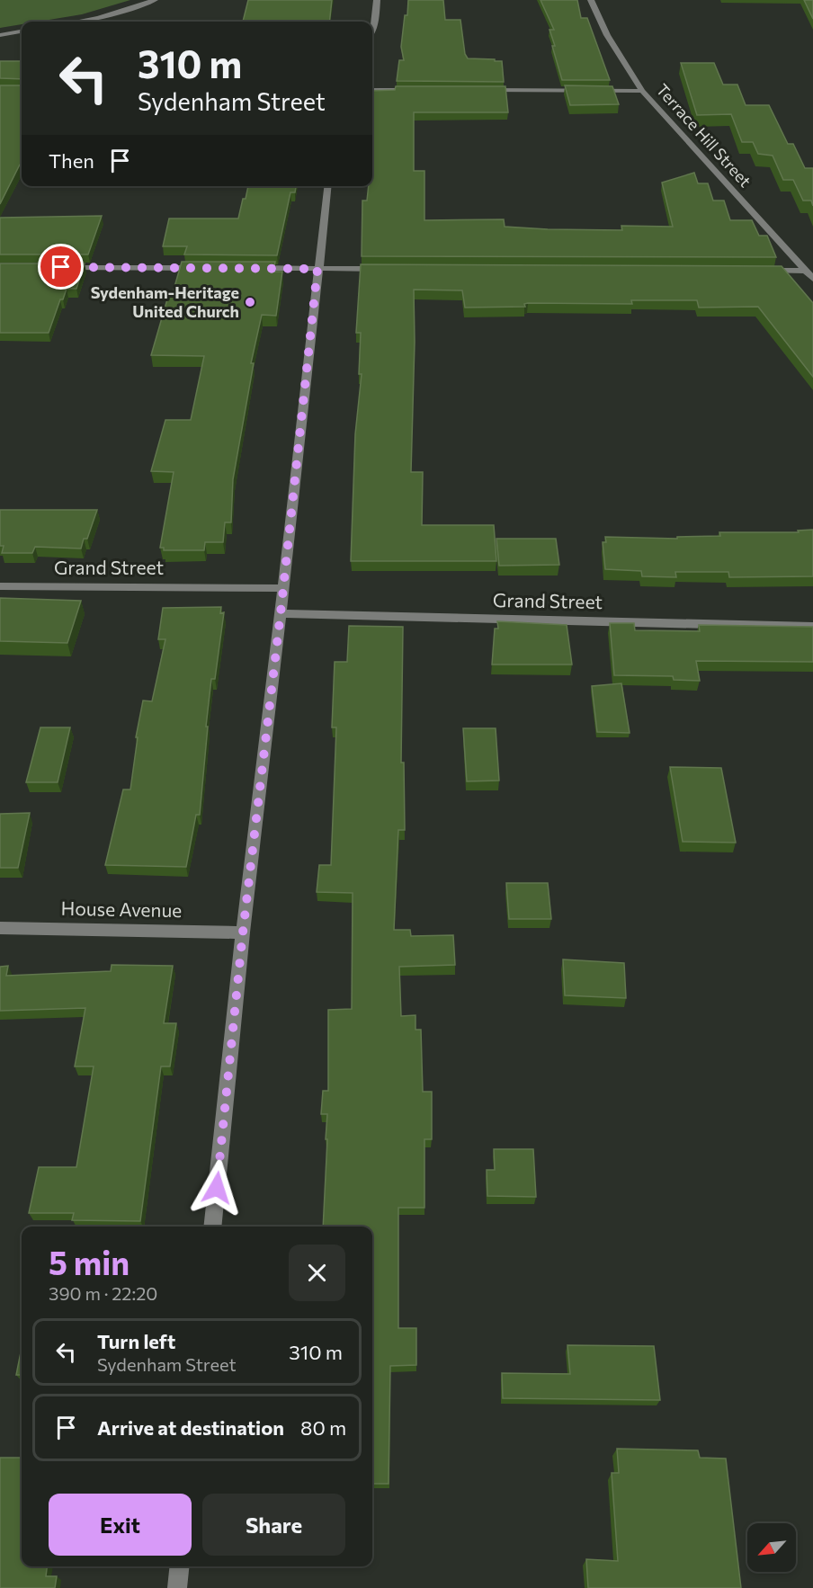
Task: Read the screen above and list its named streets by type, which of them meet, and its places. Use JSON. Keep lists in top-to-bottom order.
{
  "streets": {
    "street": ["Terrace Hill Street", "Grand Street", "House Avenue"]
  },
  "places": ["Sydenham-Heritage United Church"],
  "north": "bottom left",
  "page": {
    "turn": ["310 m", "Sydenham Street"],
    "then": "Then",
    "heading": ["5 min", "390 m · 22:20"],
    "list": [
      {
        "name": "Turn left",
        "note": "Sydenham Street",
        "value": "310 m"
      },
      {
        "name": "Arrive at destination",
        "value": "80 m"
      }
    ],
    "buttons": ["Exit", "Share"]
  }
}
